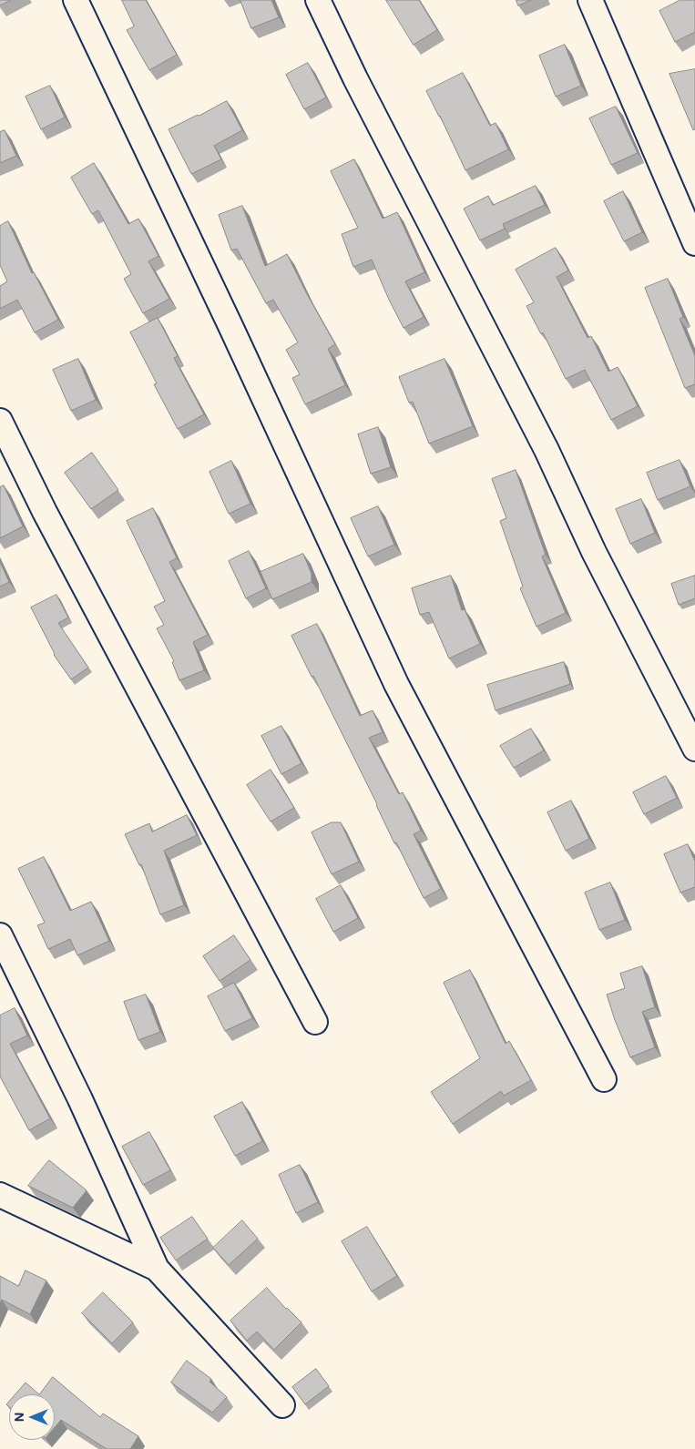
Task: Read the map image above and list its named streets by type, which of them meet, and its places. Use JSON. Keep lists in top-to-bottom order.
{
  "north": "left"
}
